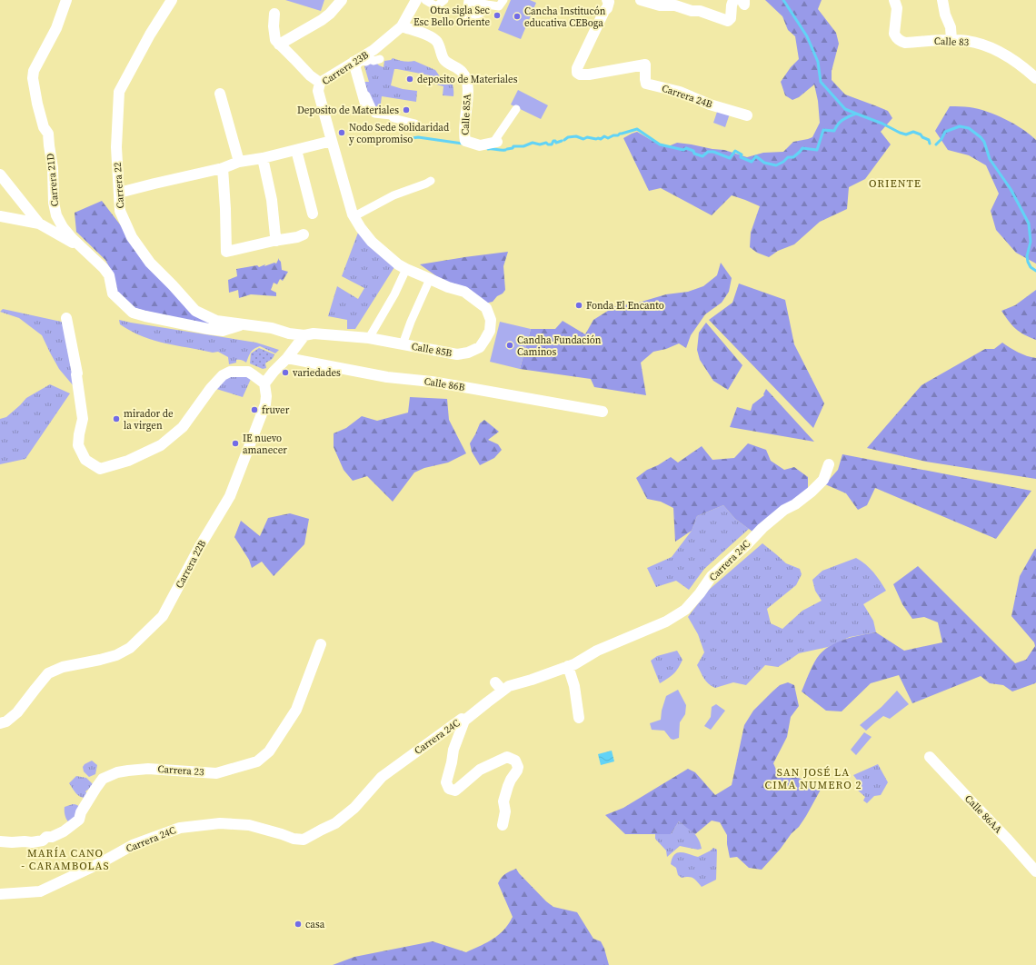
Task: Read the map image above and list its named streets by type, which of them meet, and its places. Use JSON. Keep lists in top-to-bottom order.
{
  "streets": {
    "street": [
      "Calle 83",
      "Carrera 23B",
      "Carrera 24B",
      "Calle 85A",
      "Carrera 21D",
      "Carrera 22",
      "Calle 85B",
      "Calle 86B",
      "Carrera 24C",
      "Carrera 22B",
      "Carrera 23",
      "Calle 86AA"
    ]
  },
  "crossings": [
    ["Carrera 23B", "Calle 85A"],
    ["Carrera 23B", "Calle 85B"],
    ["Carrera 21D", "Carrera 22"],
    ["Carrera 22", "Calle 85B"]
  ],
  "districts": ["ORIENTE", "SAN JOSÉ LA CIMA NUMERO 2", "MARÍA CANO - CARAMBOLAS"],
  "places": [
    "Otra sigla Sec Esc Bello Oriente",
    "Cancha Institucón educativa CEBoga",
    "deposito de Materiales",
    "Deposito de Materiales",
    "Nodo Sede Solidaridad y compromiso",
    "Fonda El Encanto",
    "Candha Fundación Caminos",
    "variedades",
    "fruver",
    "mirador de la virgen",
    "IE nuevo amanecer",
    "casa"
  ]
}
